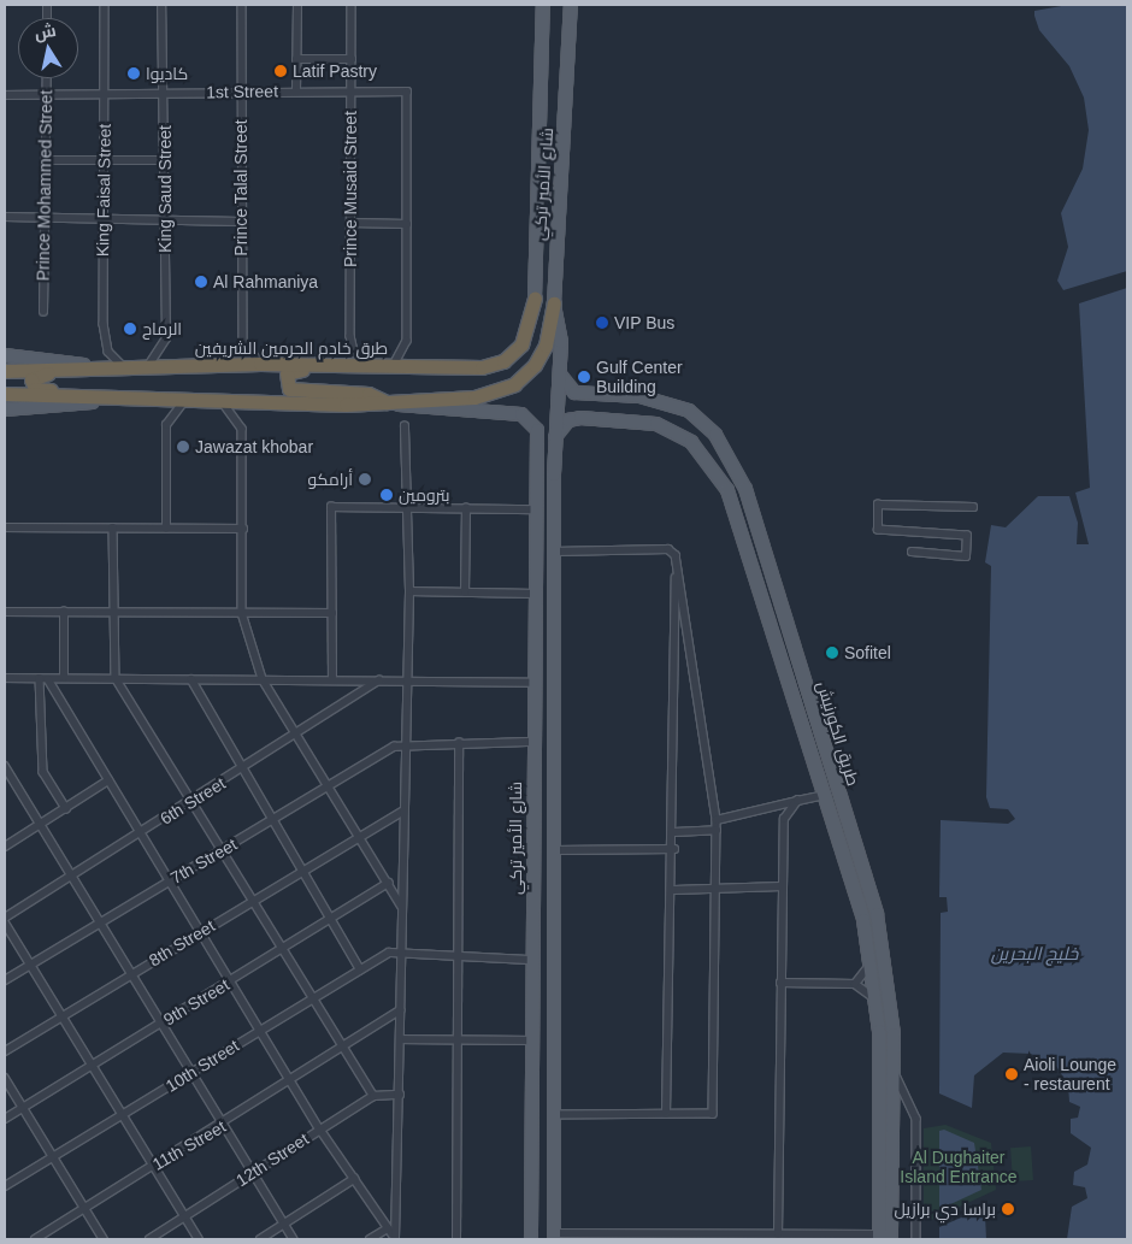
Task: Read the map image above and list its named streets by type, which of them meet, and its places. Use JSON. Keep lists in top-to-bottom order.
{
  "streets": {
    "highway": ["طرق خادم الحرمين الشريفين"],
    "main road": ["شارع الأمير تركي", "طريق الكورنيش"],
    "street": [
      "1st Street",
      "Prince Mohammed Street",
      "Prince Talal Street",
      "King Saud Street",
      "Prince Musaid Street",
      "King Faisal Street",
      "6th Street",
      "7th Street",
      "8th Street",
      "9th Street",
      "10th Street",
      "11th Street",
      "12th Street"
    ]
  },
  "crossings": [
    ["1st Street", "Prince Mohammed Street"],
    ["1st Street", "Prince Talal Street"],
    ["1st Street", "King Saud Street"],
    ["1st Street", "Prince Musaid Street"],
    ["1st Street", "King Faisal Street"],
    ["شارع الأمير تركي", "طرق خادم الحرمين الشريفين"],
    ["شارع الأمير تركي", "طريق الكورنيش"],
    ["شارع الأمير تركي", "10th Street"],
    ["Prince Talal Street", "طرق خادم الحرمين الشريفين"],
    ["King Saud Street", "طرق خادم الحرمين الشريفين"],
    ["Prince Musaid Street", "طرق خادم الحرمين الشريفين"],
    ["King Faisal Street", "طرق خادم الحرمين الشريفين"]
  ],
  "water": ["خليج البحرين"],
  "parks": ["Al Dughaiter Island Entrance"],
  "places": [
    "Latif Pastry",
    "كاديوا",
    "Al Rahmaniya",
    "VIP Bus",
    "الرماح",
    "Gulf Center Building",
    "Jawazat khobar",
    "أرامكو",
    "بترومين",
    "Sofitel",
    "Aioli Lounge - restaurent",
    "براسا دي برازيل"
  ],
  "north": "top"
}
